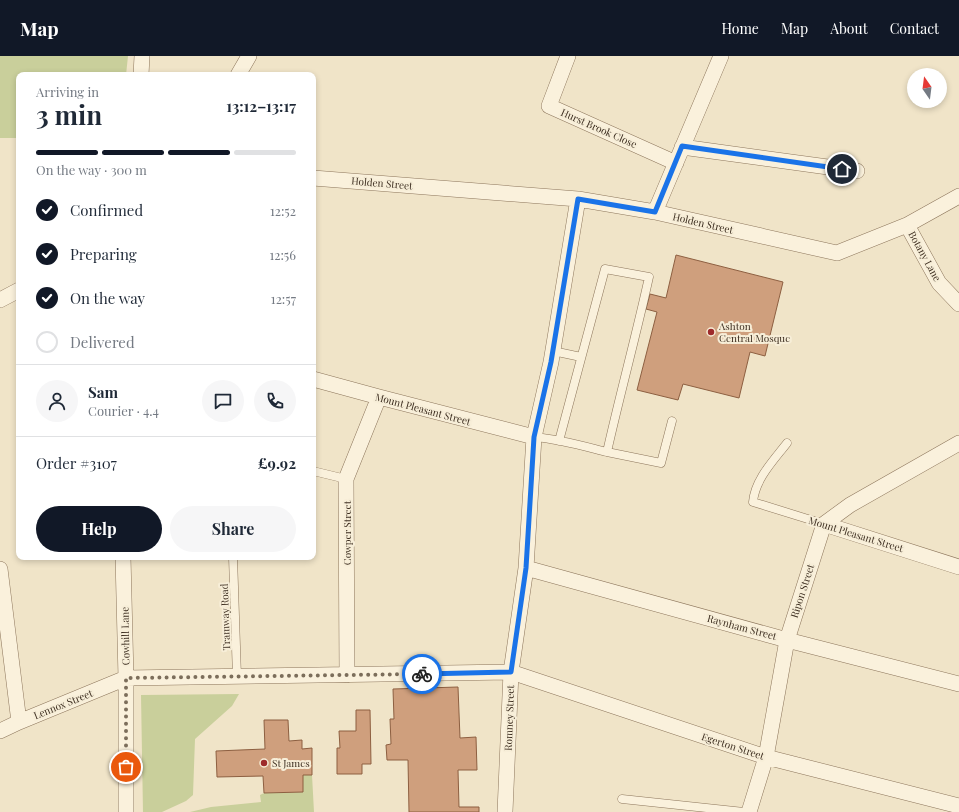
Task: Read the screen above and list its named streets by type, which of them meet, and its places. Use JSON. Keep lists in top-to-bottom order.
{
  "streets": {
    "street": [
      "Hurst Brook Close",
      "Holden Street",
      "Botany Lane",
      "Mount Pleasant Street",
      "Cowper Street",
      "Ripon Street",
      "Raynham Street",
      "Cowhill Lane",
      "Lennox Street",
      "Romney Street",
      "Egerton Street"
    ],
    "lane": ["Tramway Road"]
  },
  "crossings": [
    ["Holden Street", "Botany Lane"],
    ["Holden Street", "Romney Street"],
    ["Mount Pleasant Street", "Cowper Street"],
    ["Mount Pleasant Street", "Ripon Street"],
    ["Mount Pleasant Street", "Romney Street"],
    ["Cowper Street", "Egerton Street"],
    ["Ripon Street", "Raynham Street"],
    ["Ripon Street", "Egerton Street"],
    ["Tramway Road", "Egerton Street"],
    ["Raynham Street", "Romney Street"],
    ["Cowhill Lane", "Lennox Street"],
    ["Cowhill Lane", "Egerton Street"],
    ["Lennox Street", "Egerton Street"],
    ["Romney Street", "Egerton Street"]
  ],
  "places": ["Ashton Central Mosque", "St James"],
  "north": "top",
  "page": {
    "header": "Map",
    "nav": [
      "Home",
      "Map",
      "About",
      "Contact"
    ],
    "heading": ["3 min", "Arriving in", "13:12–13:17"],
    "panel": [
      "Sam",
      "Courier · 4.4",
      "Order #3107",
      "£9.92"
    ],
    "bar": "On the way · 300 m",
    "list": [
      ["Confirmed", "12:52"],
      ["Preparing", "12:56"],
      ["On the way", "12:57"],
      "Delivered"
    ],
    "buttons": ["Help", "Share"]
  }
}
